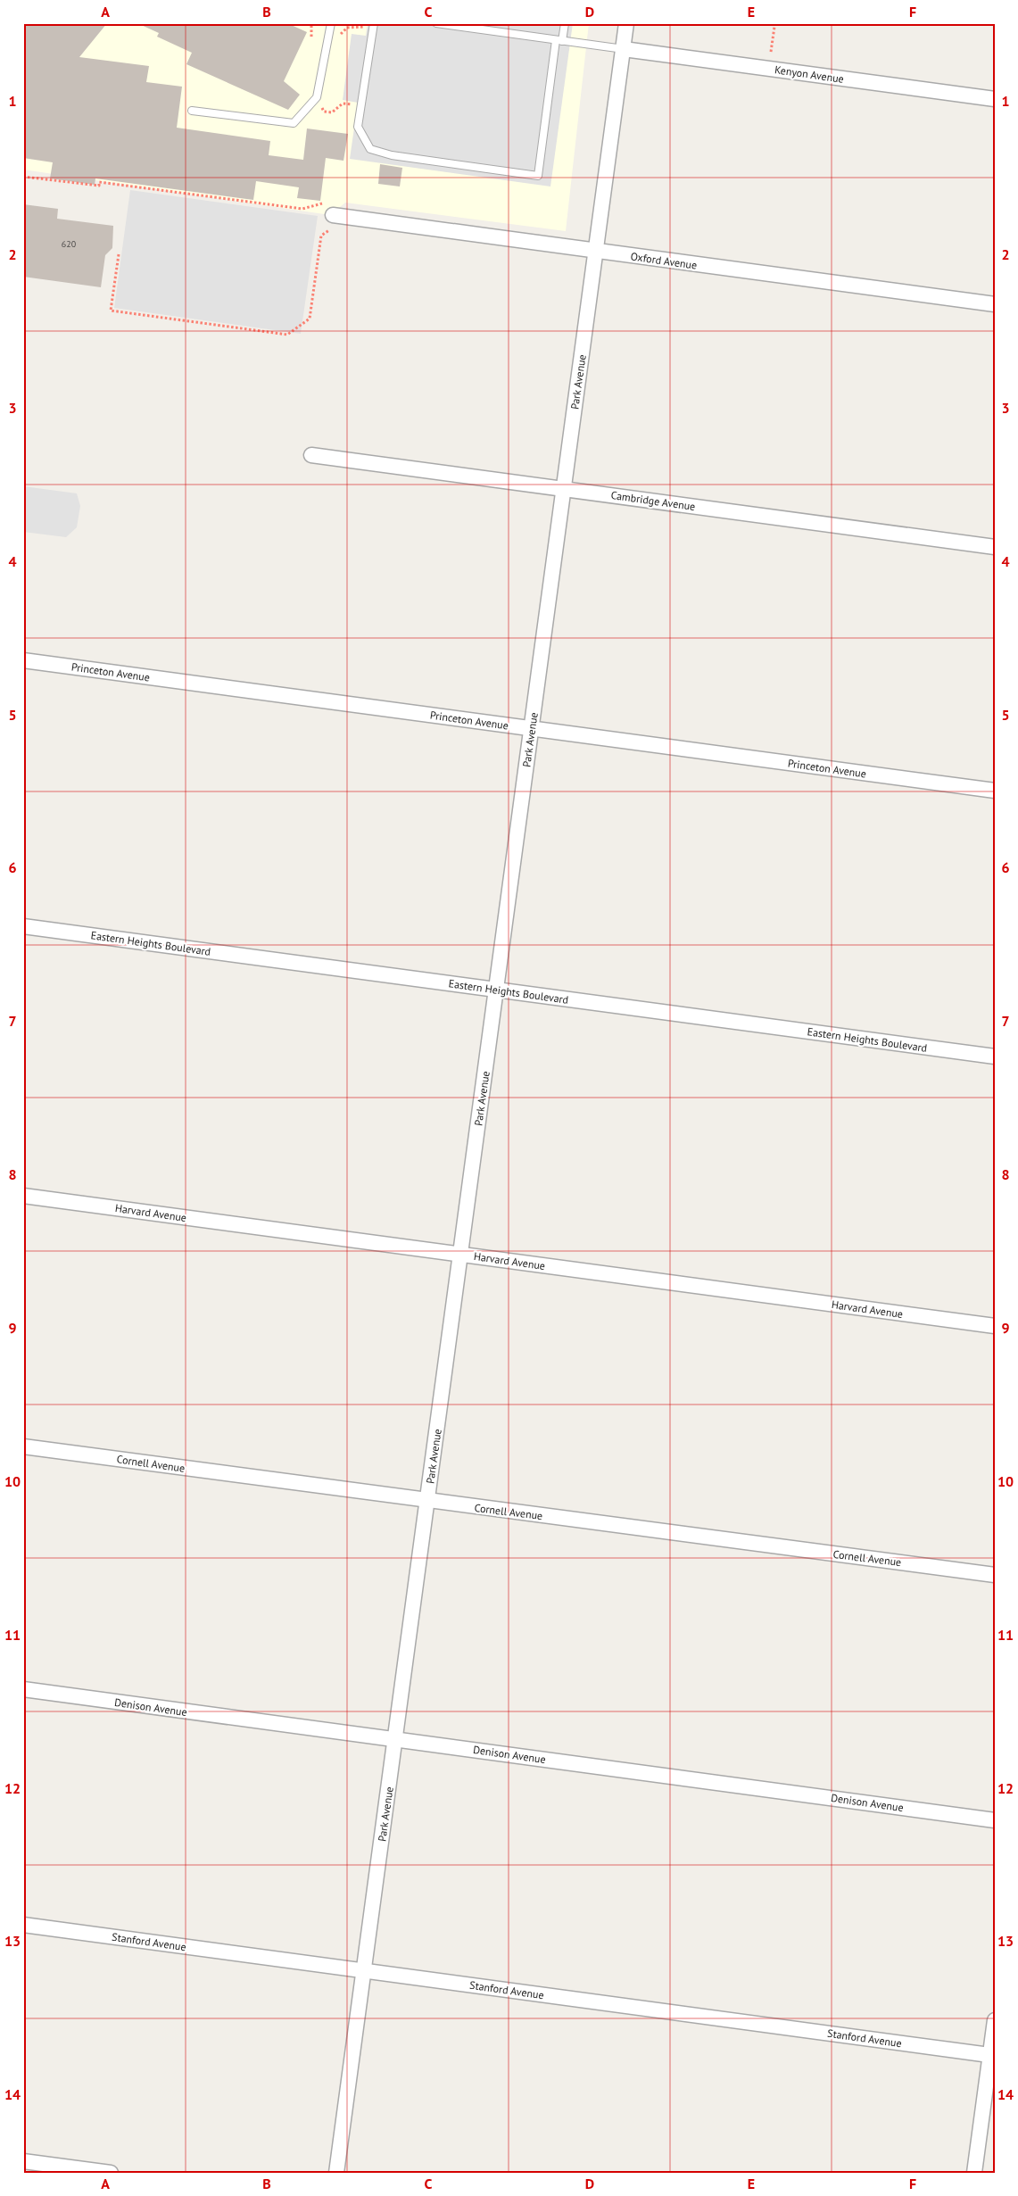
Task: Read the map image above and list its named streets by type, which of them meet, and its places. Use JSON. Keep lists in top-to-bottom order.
{
  "streets": {
    "street": [
      "Kenyon Avenue",
      "Oxford Avenue",
      "Park Avenue",
      "Cambridge Avenue",
      "Princeton Avenue",
      "Eastern Heights Boulevard",
      "Harvard Avenue",
      "Cornell Avenue",
      "Denison Avenue",
      "Stanford Avenue"
    ]
  },
  "crossings": [
    ["Kenyon Avenue", "Park Avenue"],
    ["Oxford Avenue", "Park Avenue"],
    ["Park Avenue", "Cambridge Avenue"],
    ["Park Avenue", "Princeton Avenue"],
    ["Park Avenue", "Eastern Heights Boulevard"],
    ["Park Avenue", "Harvard Avenue"],
    ["Park Avenue", "Cornell Avenue"],
    ["Park Avenue", "Denison Avenue"],
    ["Park Avenue", "Stanford Avenue"]
  ],
  "house_numbers": ["620"],
  "grid": {
    "columns": [
      "A",
      "B",
      "C",
      "D",
      "E",
      "F"
    ],
    "rows": [
      "1",
      "2",
      "3",
      "4",
      "5",
      "6",
      "7",
      "8",
      "9",
      "10",
      "11",
      "12",
      "13",
      "14"
    ]
  }
}
